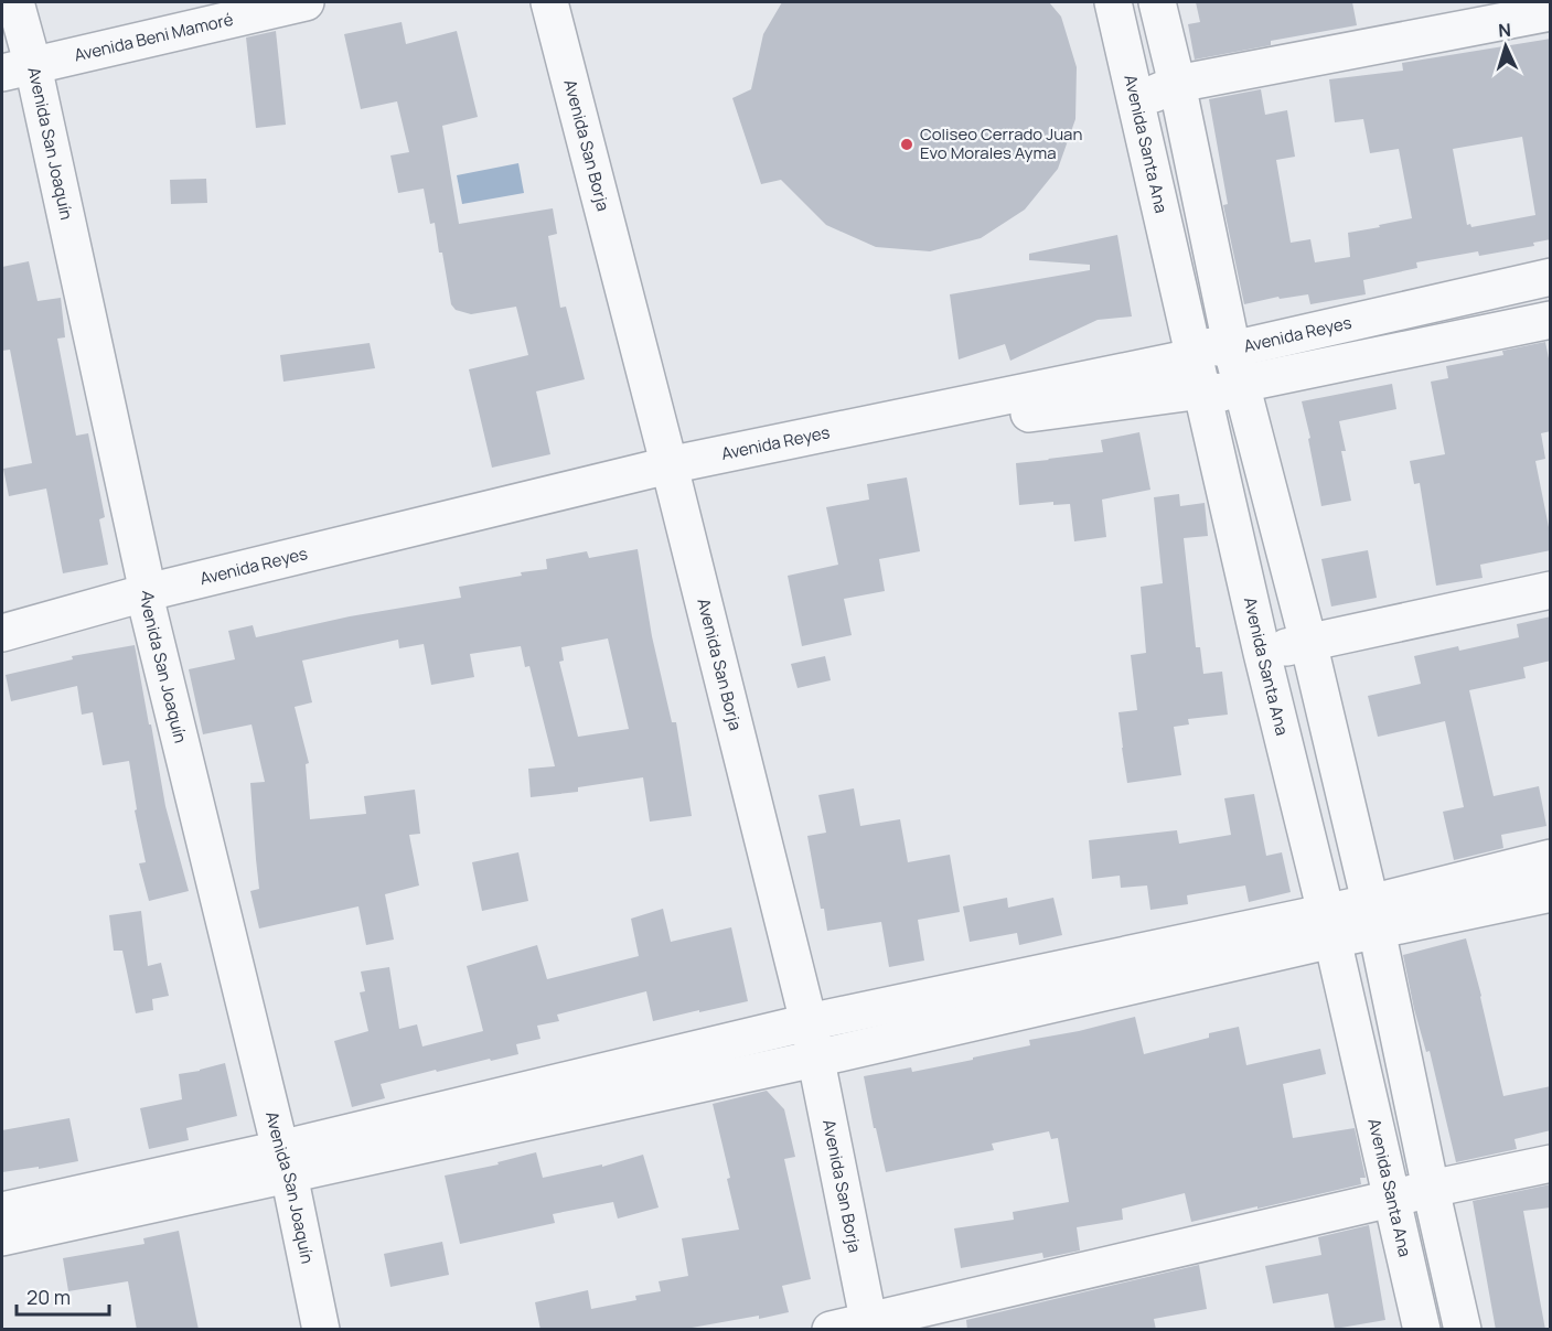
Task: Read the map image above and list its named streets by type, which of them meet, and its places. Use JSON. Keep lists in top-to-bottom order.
{
  "streets": {
    "street": [
      "Avenida Beni Mamoré",
      "Avenida San Joaquín",
      "Avenida Santa Ana",
      "Avenida San Borja",
      "Avenida Reyes"
    ]
  },
  "crossings": [
    ["Avenida Beni Mamoré", "Avenida San Joaquín"],
    ["Avenida San Joaquín", "Avenida Reyes"],
    ["Avenida Santa Ana", "Avenida Reyes"],
    ["Avenida San Borja", "Avenida Reyes"]
  ],
  "places": ["Coliseo Cerrado Juan Evo Morales Ayma"],
  "scale_bar": "20 m",
  "north": "top"
}
